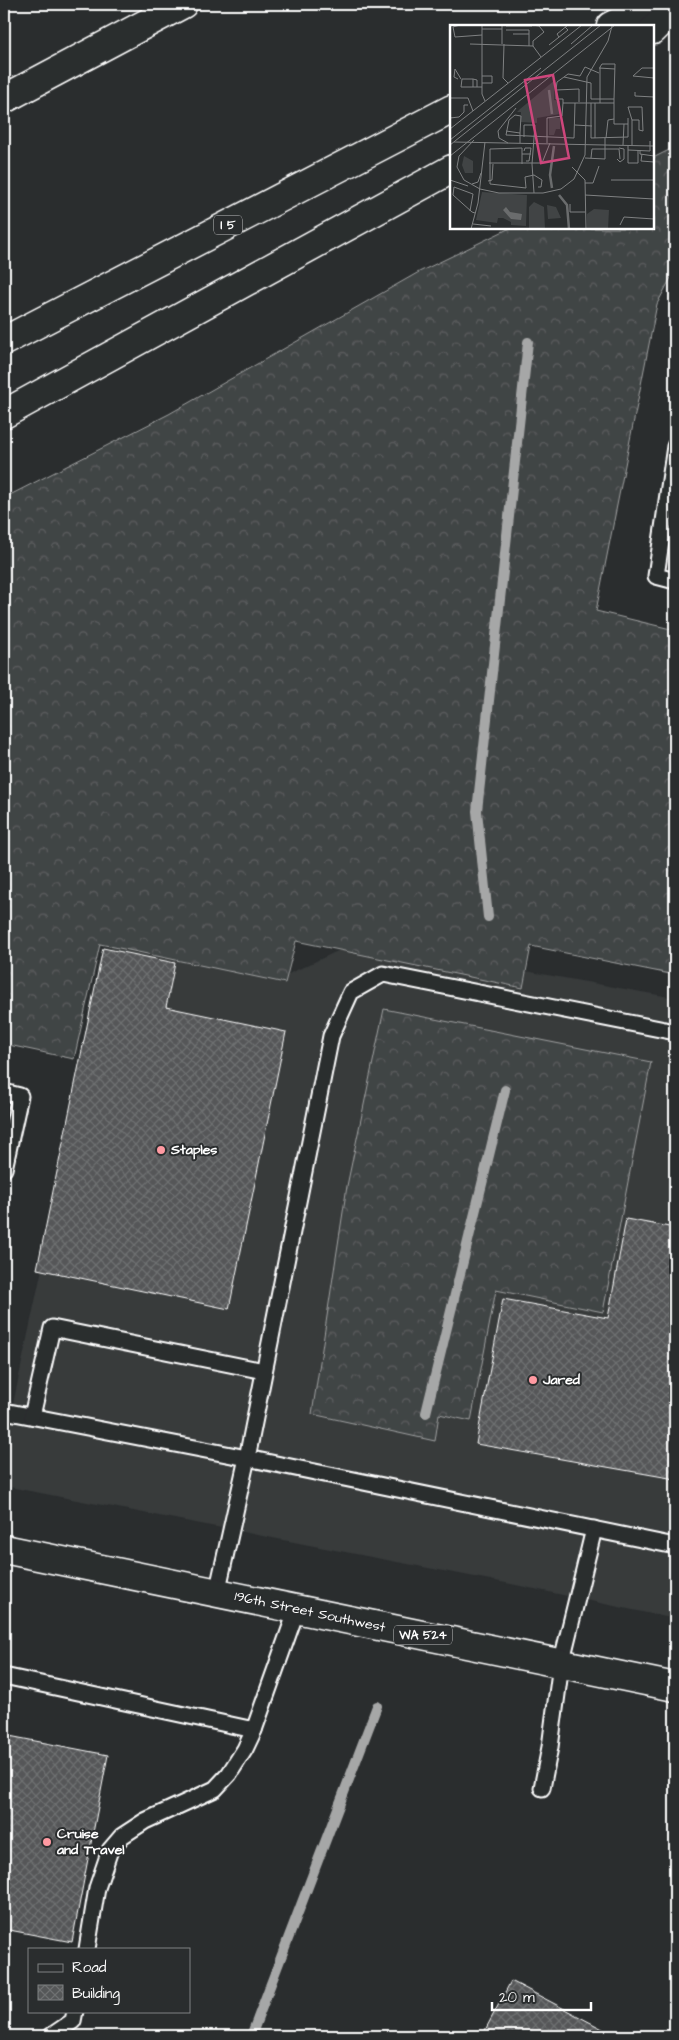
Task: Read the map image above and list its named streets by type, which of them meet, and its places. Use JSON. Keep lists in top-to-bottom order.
{
  "streets": {
    "main road": ["I 5", "196th Street Southwest", "WA 524"]
  },
  "places": ["Staples", "Jared", "Cruise and Travel"],
  "legend": ["Road", "Building"],
  "scale_bar": "20 m"
}
